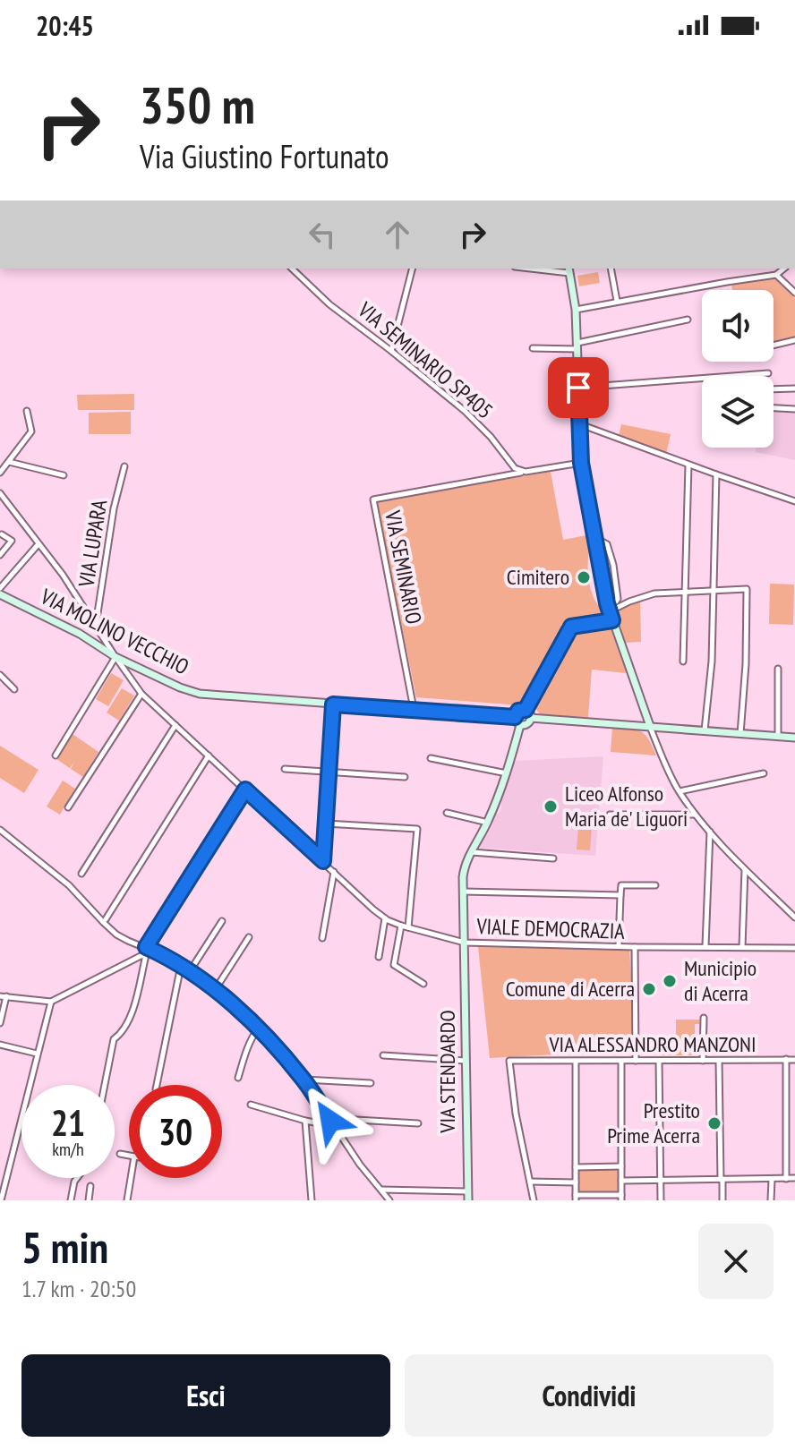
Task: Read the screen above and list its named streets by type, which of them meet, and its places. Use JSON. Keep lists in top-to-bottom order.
{
  "streets": {
    "street": [
      "VIA SEMINARIO SP405",
      "VIA LUPARA",
      "VIA SEMINARIO",
      "VIA MOLINO VECCHIO",
      "VIALE DEMOCRAZIA",
      "VIA ALESSANDRO MANZONI",
      "VIA STENDARDO"
    ]
  },
  "crossings": [
    ["VIA SEMINARIO SP405", "VIA SEMINARIO"],
    ["VIA LUPARA", "VIALE DEMOCRAZIA"],
    ["VIA SEMINARIO", "VIA MOLINO VECCHIO"],
    ["VIA MOLINO VECCHIO", "VIALE DEMOCRAZIA"],
    ["VIA MOLINO VECCHIO", "VIA STENDARDO"],
    ["VIALE DEMOCRAZIA", "VIA STENDARDO"]
  ],
  "places": [
    "Cimitero",
    "Liceo Alfonso Maria de' Liguori",
    "Municipio di Acerra",
    "Comune di Acerra",
    "Prestito Prime Acerra"
  ],
  "page": {
    "status": "20:45",
    "turn": ["350 m", "Via Giustino Fortunato"],
    "speed": "21 km/h",
    "limit": "30",
    "heading": ["5 min", "1.7 km · 20:50"],
    "buttons": ["Esci", "Condividi"]
  }
}
